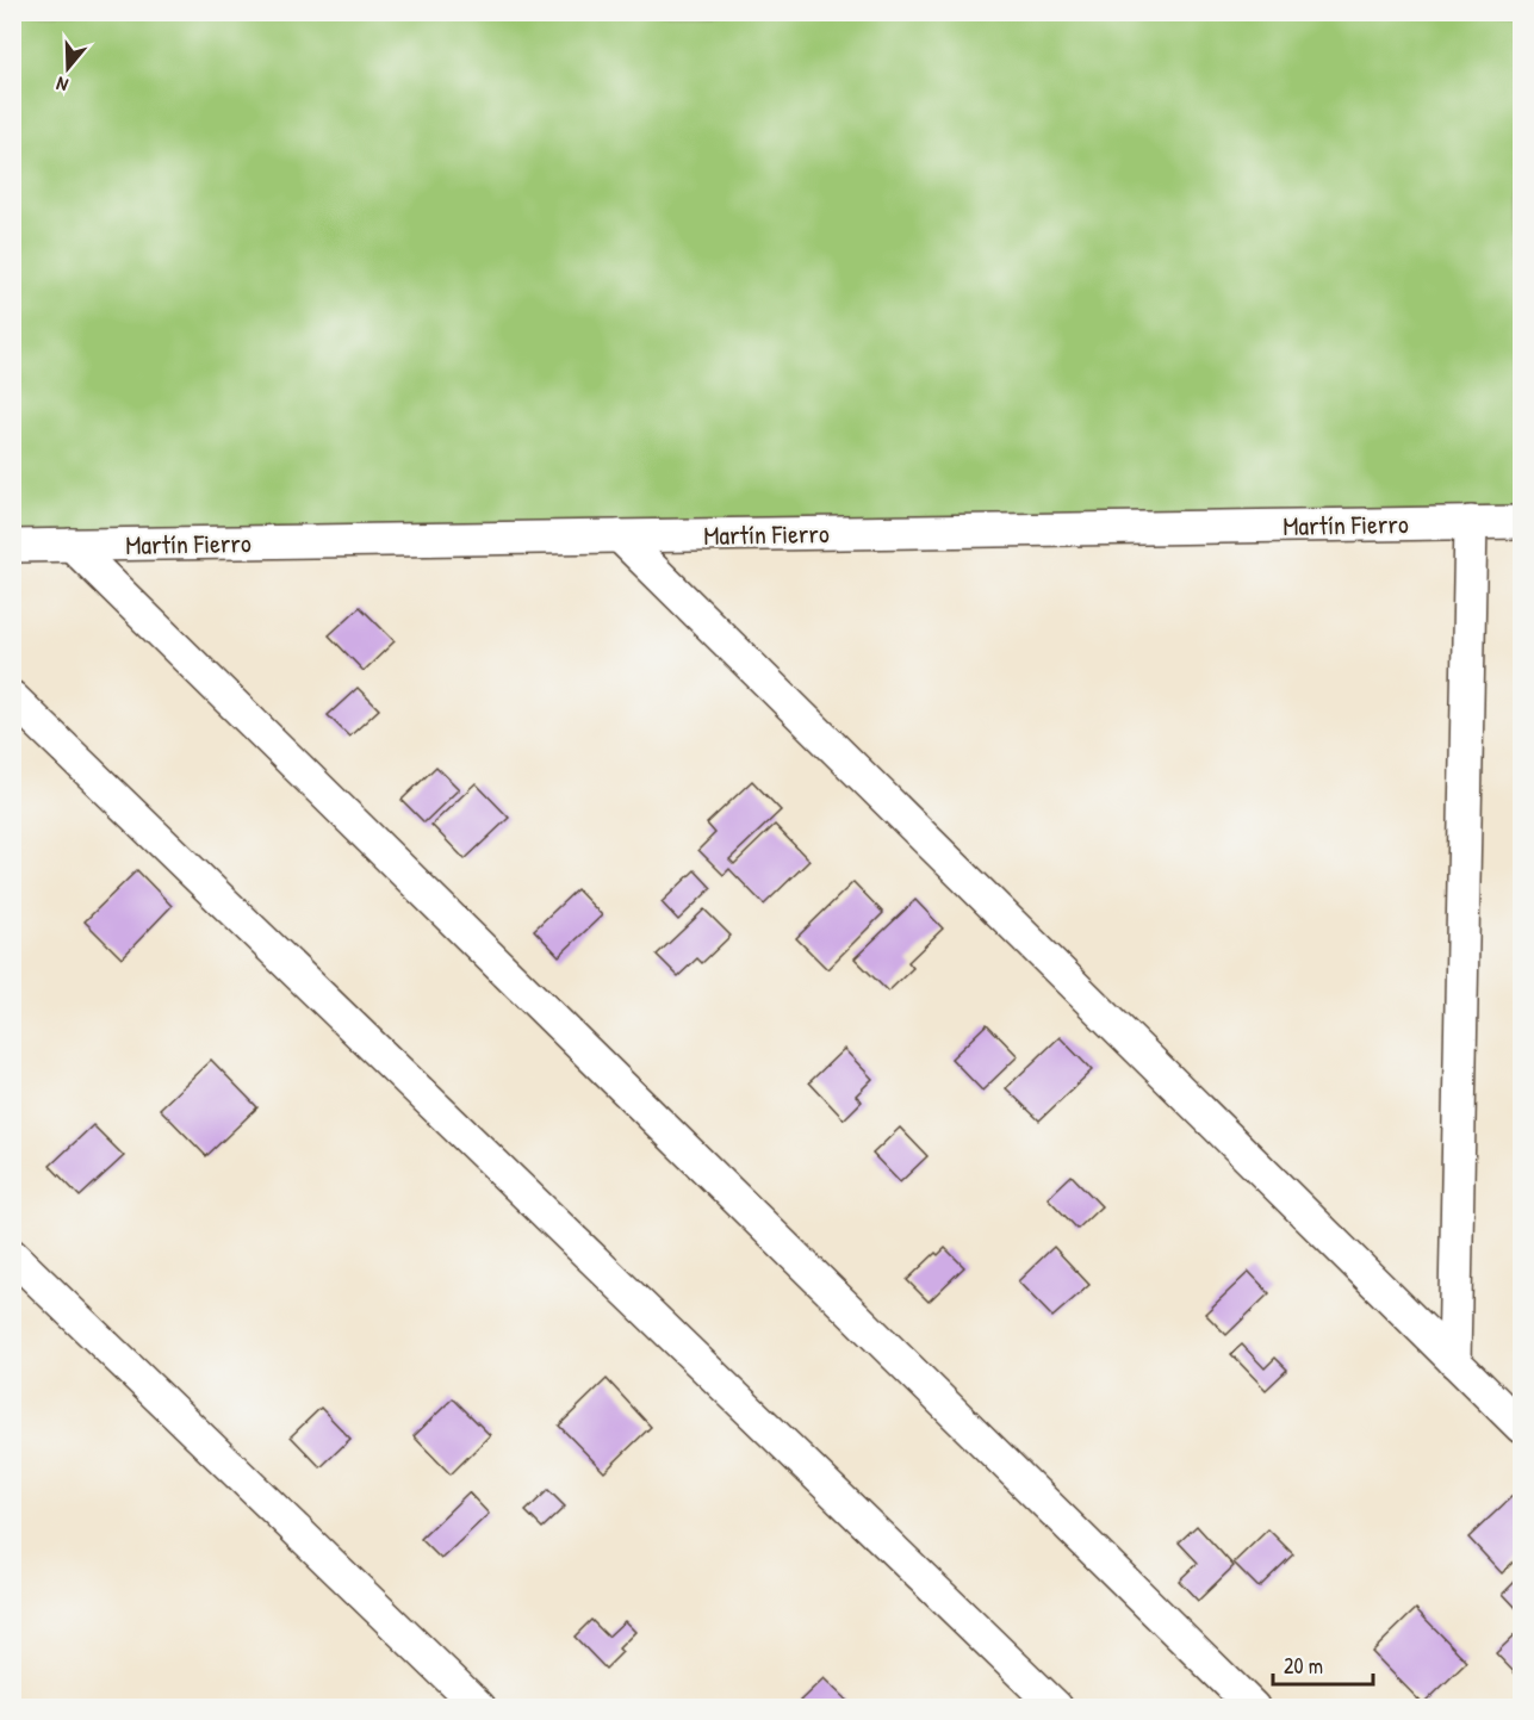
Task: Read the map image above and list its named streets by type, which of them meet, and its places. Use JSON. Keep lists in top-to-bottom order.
{
  "streets": {
    "street": ["Martín Fierro"]
  },
  "scale_bar": "20 m",
  "north": "bottom"
}
